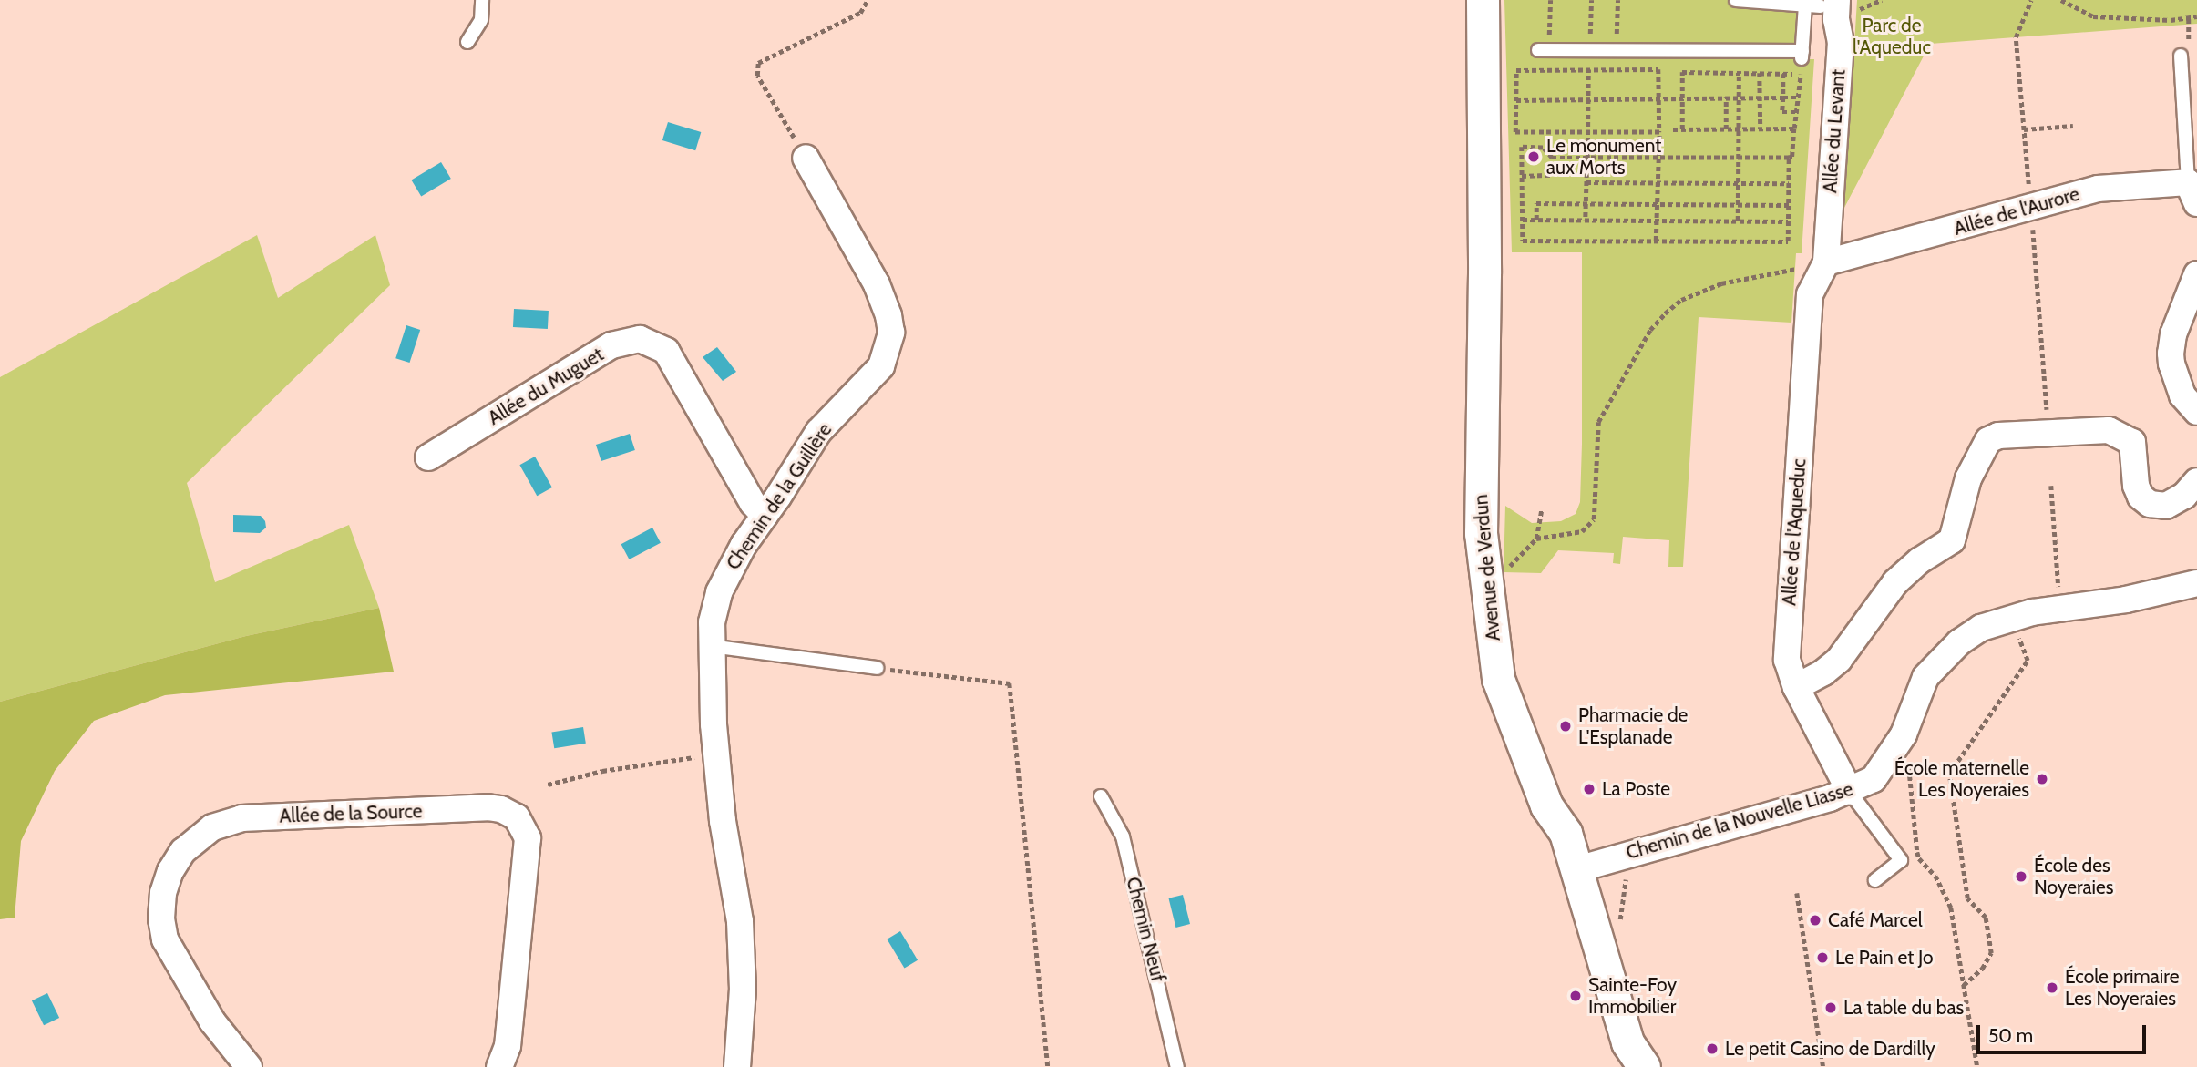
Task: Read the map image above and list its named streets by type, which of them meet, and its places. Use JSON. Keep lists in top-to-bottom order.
{
  "streets": {
    "street": [
      "Allée du Levant",
      "Allée de l'Aurore",
      "Allée du Muguet",
      "Chemin de la Guillère",
      "Allée de l'Aqueduc",
      "Avenue de Verdun",
      "Allée de la Source",
      "Chemin de la Nouvelle Liasse"
    ],
    "lane": ["Chemin Neuf"]
  },
  "crossings": [
    ["Allée du Levant", "Allée de l'Aurore"],
    ["Allée du Levant", "Allée de l'Aqueduc"],
    ["Allée de l'Aurore", "Allée de l'Aqueduc"],
    ["Allée du Muguet", "Chemin de la Guillère"],
    ["Allée de l'Aqueduc", "Chemin de la Nouvelle Liasse"],
    ["Avenue de Verdun", "Chemin de la Nouvelle Liasse"]
  ],
  "parks": ["Parc de l'Aqueduc"],
  "places": [
    "Le monument aux Morts",
    "Pharmacie de L'Esplanade",
    "École maternelle Les Noyeraies",
    "La Poste",
    "École des Noyeraies",
    "Café Marcel",
    "Le Pain et Jo",
    "École primaire Les Noyeraies",
    "Sainte-Foy Immobilier",
    "La table du bas",
    "Le petit Casino de Dardilly"
  ],
  "scale_bar": "50 m"
}
